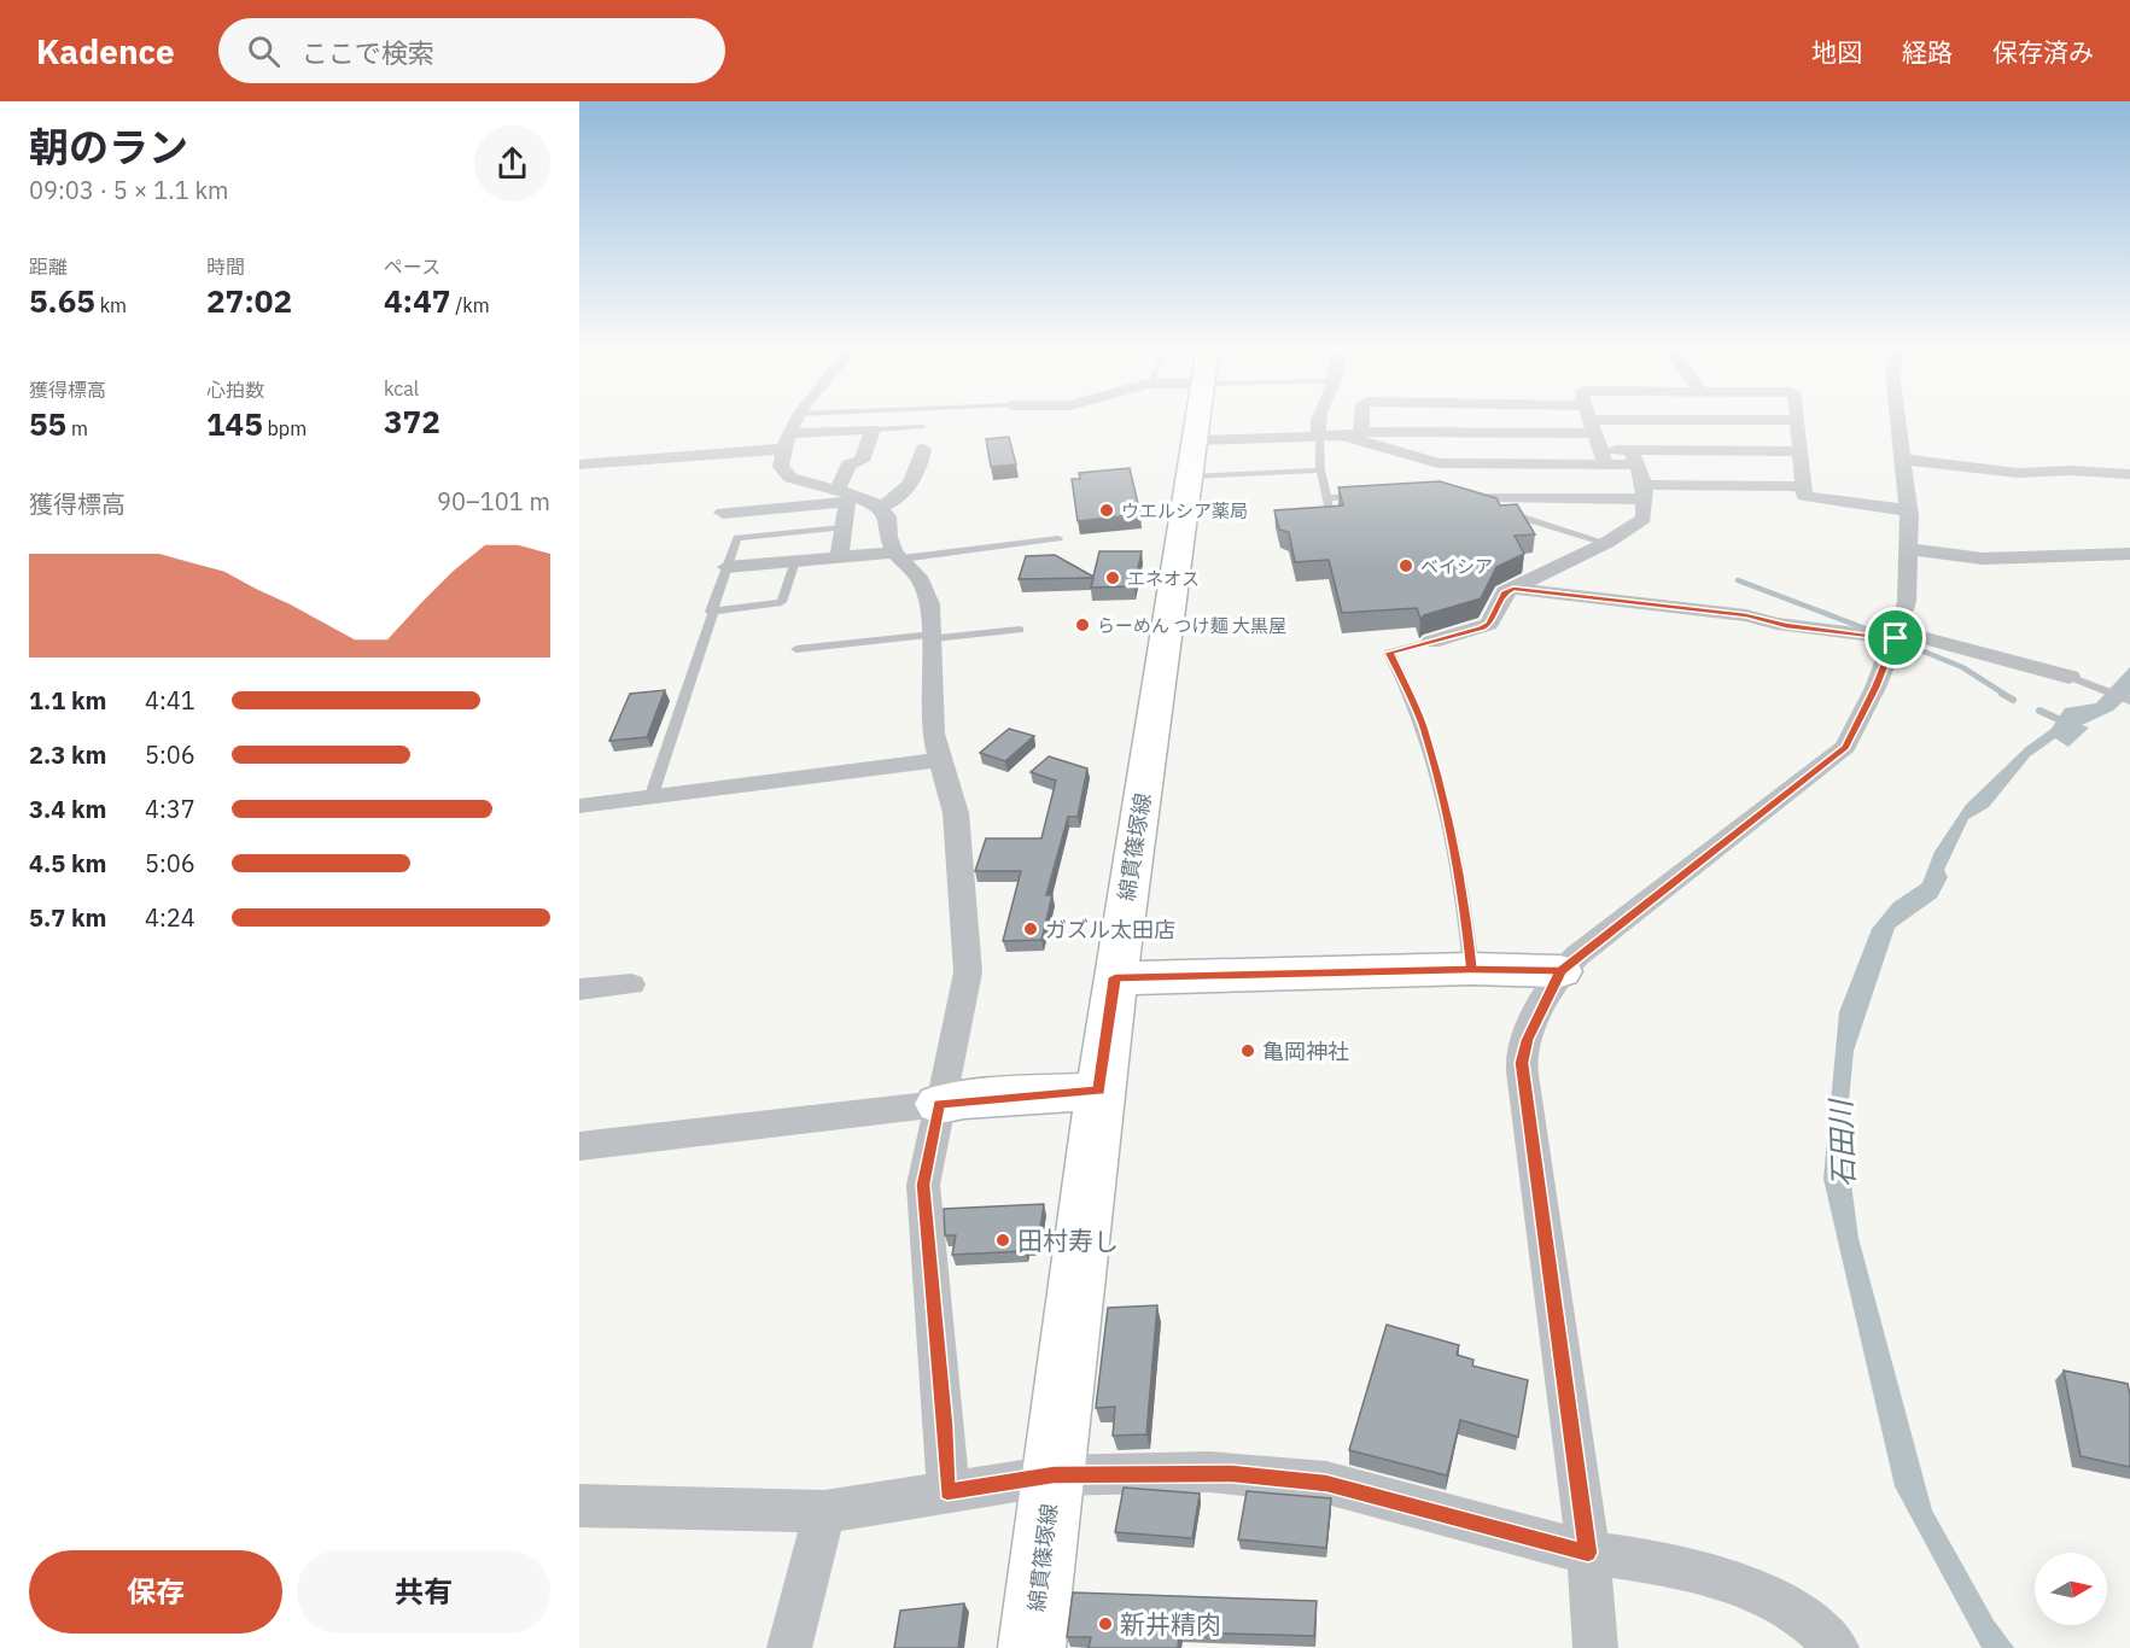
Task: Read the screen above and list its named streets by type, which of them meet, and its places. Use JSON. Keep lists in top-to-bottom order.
{
  "streets": {
    "main road": ["綿貫篠塚線"]
  },
  "water": ["石田川"],
  "places": [
    "ウエルシア薬局",
    "ベイシア",
    "エネオス",
    "らーめん つけ麺 大黒屋",
    "ガズル太田店",
    "亀岡神社",
    "田村寿し",
    "新井精肉"
  ],
  "north": "right",
  "page": {
    "header": "Kadence",
    "search": "ここで検索",
    "nav": ["地図", "経路", "保存済み"],
    "heading": ["朝のラン", "09:03 · 5 × 1.1 km"],
    "stats": [
      ["距離", "5.65 km"],
      ["時間", "27:02"],
      ["ペース", "4:47 /km"],
      ["獲得標高", "55 m"],
      ["心拍数", "145 bpm"],
      ["kcal", "372"]
    ],
    "chart": ["獲得標高", "90–101 m"],
    "list": [
      {
        "name": "1.1 km",
        "note": "4:41"
      },
      {
        "name": "2.3 km",
        "note": "5:06"
      },
      {
        "name": "3.4 km",
        "note": "4:37"
      },
      {
        "name": "4.5 km",
        "note": "5:06"
      },
      {
        "name": "5.7 km",
        "note": "4:24"
      }
    ],
    "buttons": ["保存", "共有"]
  }
}
